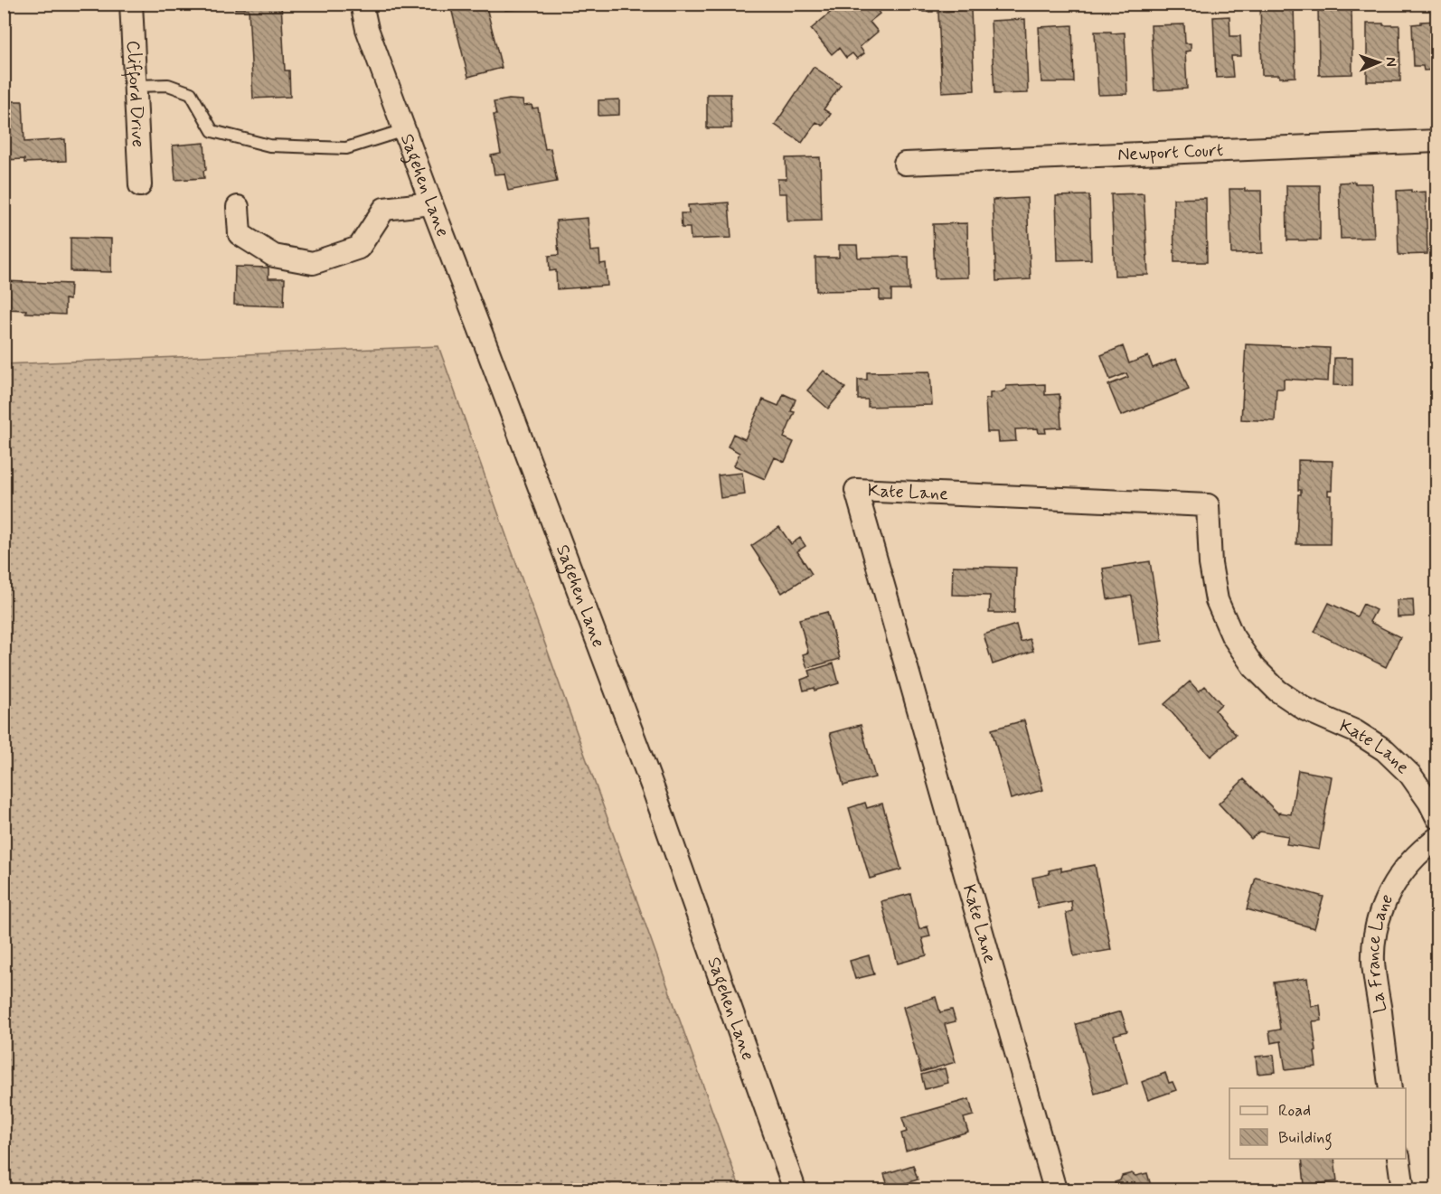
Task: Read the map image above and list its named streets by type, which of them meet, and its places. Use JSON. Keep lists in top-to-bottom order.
{
  "streets": {
    "street": [
      "Clifford Drive",
      "Newport Court",
      "Sagehen Lane",
      "Kate Lane",
      "La France Lane"
    ]
  },
  "legend": ["Road", "Building"],
  "north": "right"
}
